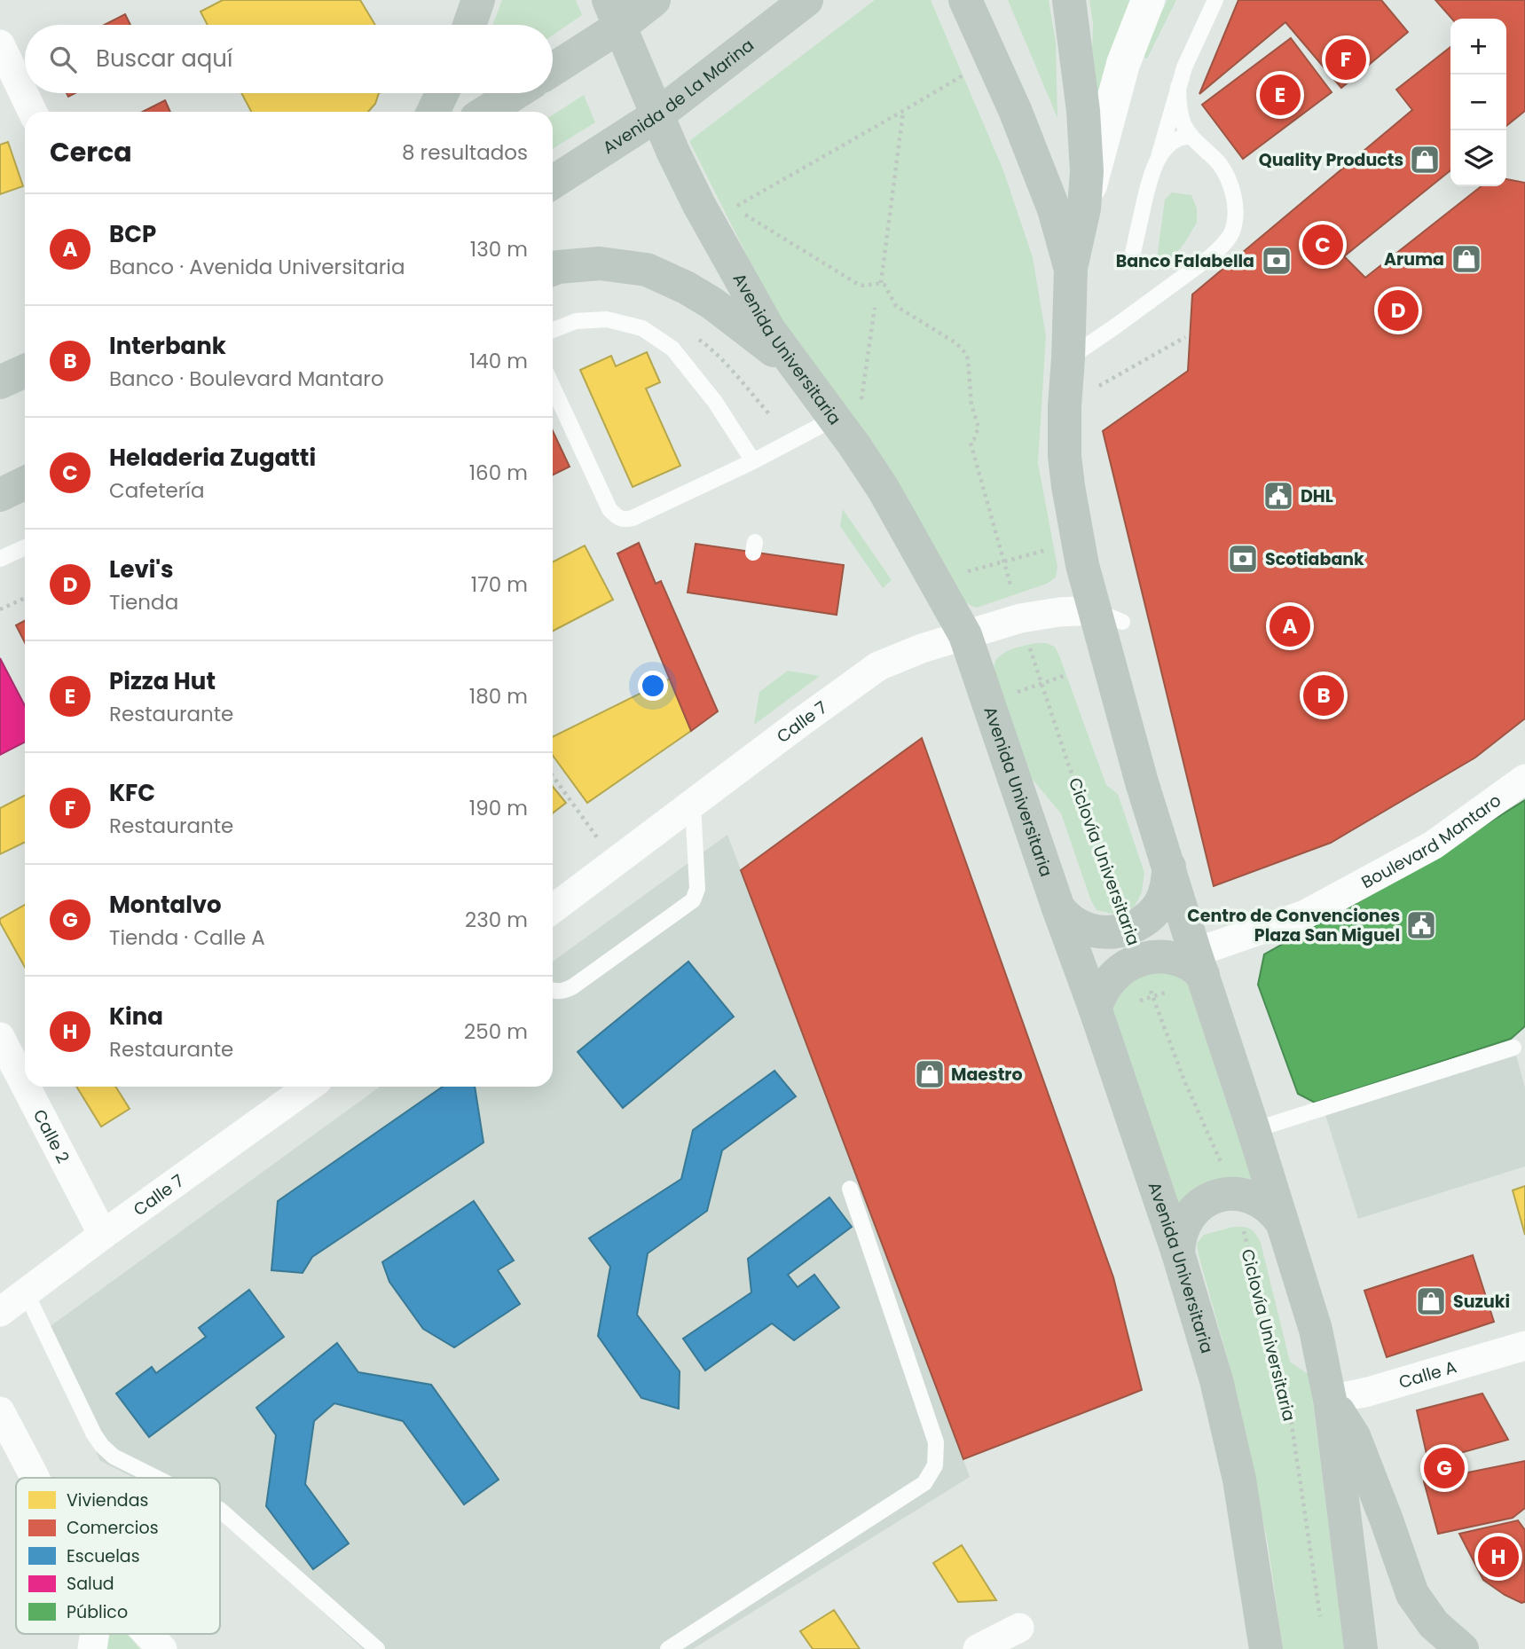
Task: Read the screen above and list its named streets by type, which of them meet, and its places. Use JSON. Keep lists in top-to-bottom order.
{
  "streets": {
    "main road": ["Avenida de La Marina", "Avenida Universitaria"],
    "street": [
      "Calle 7",
      "Boulevard Mantaro",
      "Calle 2",
      "Calle A"
    ],
    "path": ["Ciclovía Universitaria"]
  },
  "crossings": [
    ["Avenida de La Marina", "Avenida Universitaria"],
    ["Avenida Universitaria", "Calle 7"],
    ["Calle 7", "Ciclovía Universitaria"],
    ["Calle 7", "Calle 2"]
  ],
  "places": {
    "shop": [
      "Quality Products",
      "Aruma",
      "Maestro",
      "Suzuki"
    ],
    "bank": ["Banco Falabella", "Scotiabank"],
    "public building": ["DHL", "Centro de Convenciones Plaza San Miguel"]
  },
  "legend": [
    "Viviendas",
    "Comercios",
    "Escuelas",
    "Salud",
    "Público"
  ],
  "page": {
    "map_buttons": ["+", "−"],
    "search": "Buscar aquí",
    "pins": [
      "F",
      "E",
      "C",
      "D",
      "A",
      "B",
      "G",
      "H"
    ],
    "heading": ["Cerca", "8 resultados"],
    "list": [
      {
        "mark": "A",
        "name": "BCP",
        "note": "Banco · Avenida Universitaria",
        "value": "130 m"
      },
      {
        "mark": "B",
        "name": "Interbank",
        "note": "Banco · Boulevard Mantaro",
        "value": "140 m"
      },
      {
        "mark": "C",
        "name": "Heladeria Zugatti",
        "note": "Cafetería",
        "value": "160 m"
      },
      {
        "mark": "D",
        "name": "Levi's",
        "note": "Tienda",
        "value": "170 m"
      },
      {
        "mark": "E",
        "name": "Pizza Hut",
        "note": "Restaurante",
        "value": "180 m"
      },
      {
        "mark": "F",
        "name": "KFC",
        "note": "Restaurante",
        "value": "190 m"
      },
      {
        "mark": "G",
        "name": "Montalvo",
        "note": "Tienda · Calle A",
        "value": "230 m"
      },
      {
        "mark": "H",
        "name": "Kina",
        "note": "Restaurante",
        "value": "250 m"
      }
    ]
  }
}
